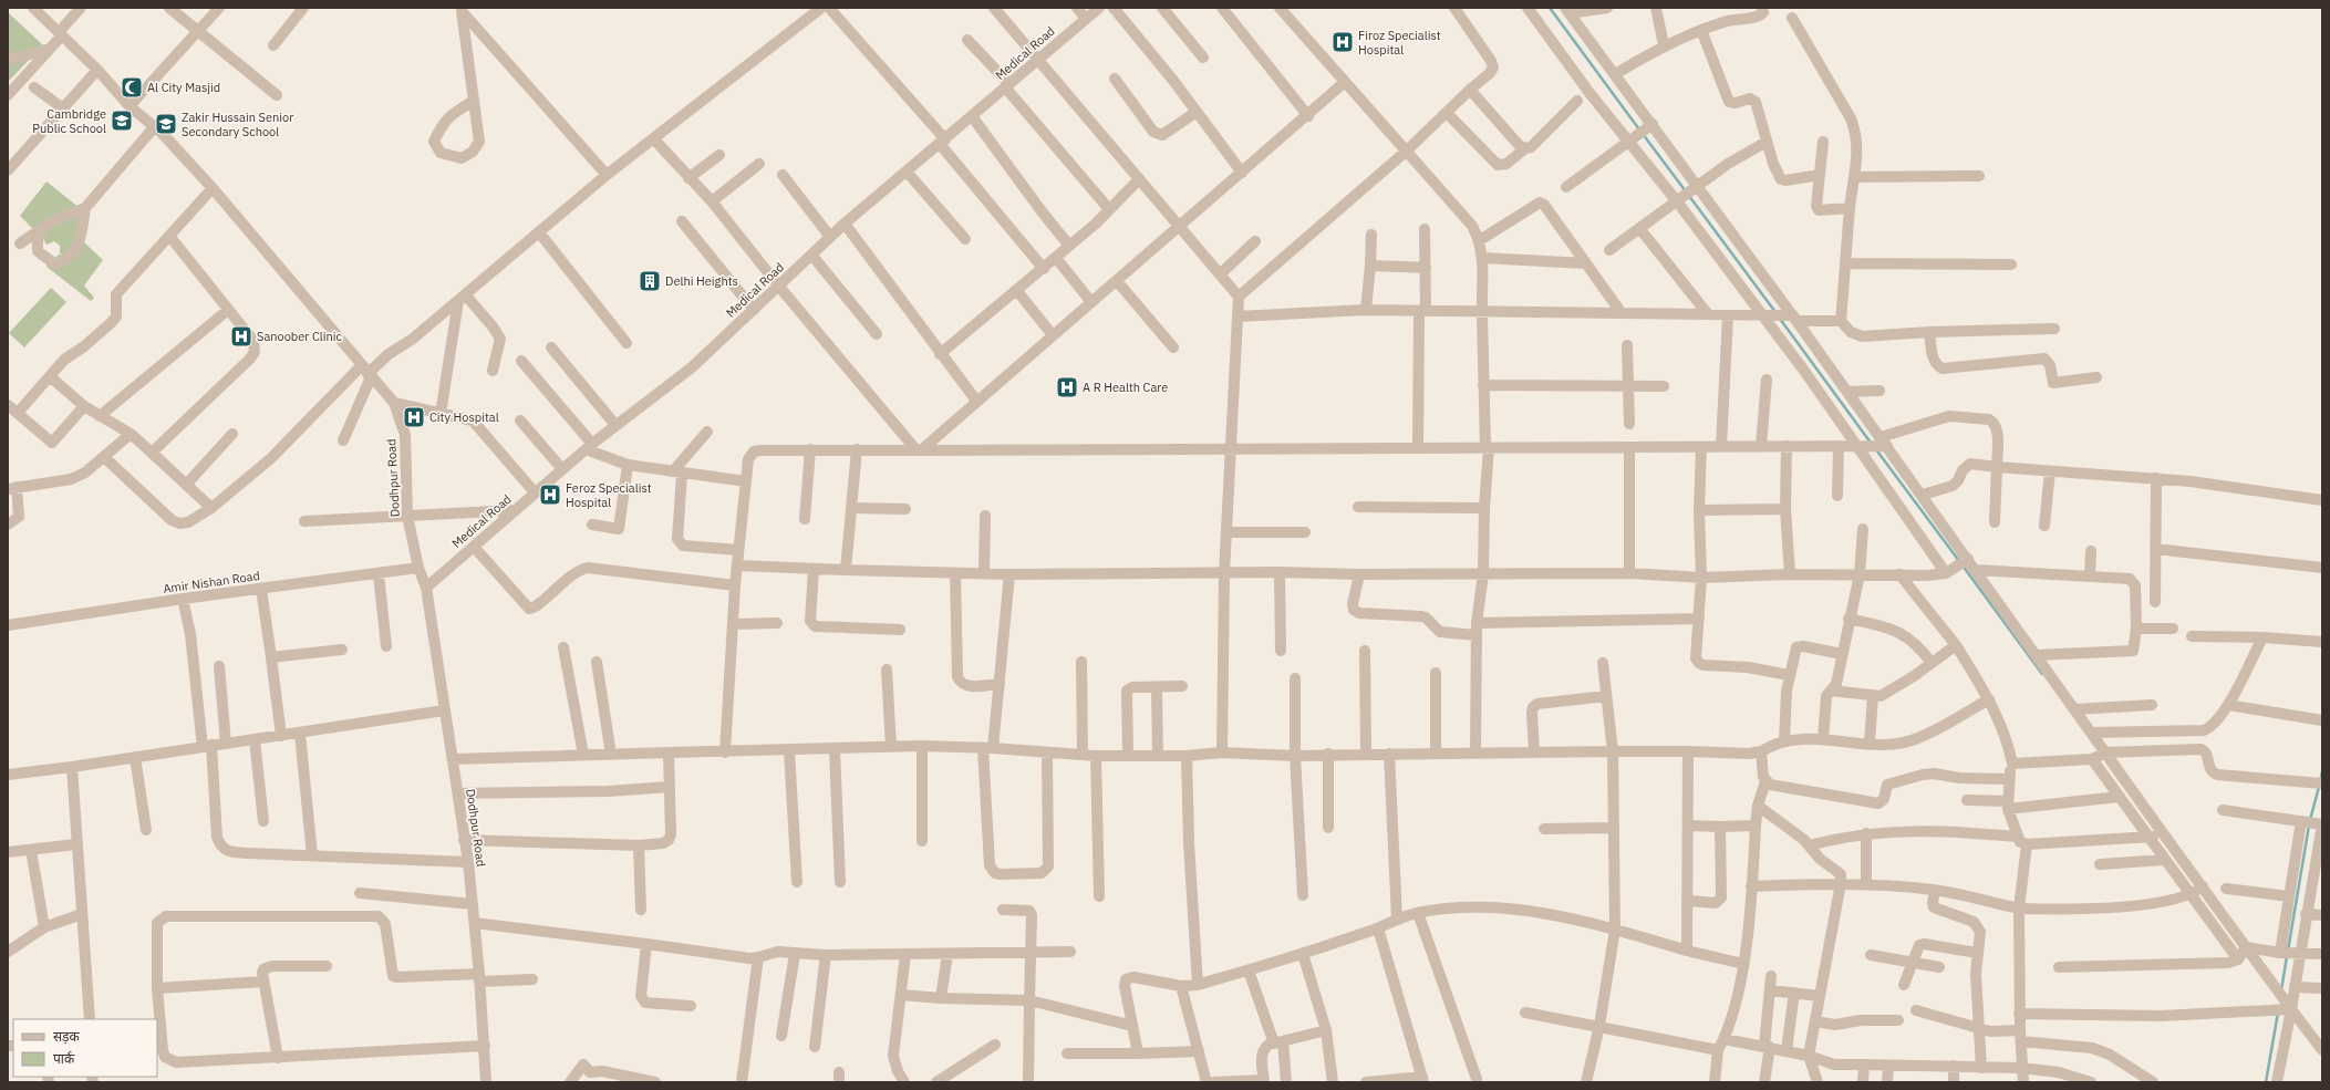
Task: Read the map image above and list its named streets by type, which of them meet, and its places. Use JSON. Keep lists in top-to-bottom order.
{
  "streets": {
    "street": ["Medical Road", "Dodhpur Road", "Amir Nishan Road"]
  },
  "crossings": [
    ["Medical Road", "Dodhpur Road"],
    ["Dodhpur Road", "Amir Nishan Road"]
  ],
  "places": {
    "hospital": [
      "Firoz Specialist Hospital",
      "Sanoober Clinic",
      "A R Health Care",
      "City Hospital",
      "Feroz Specialist Hospital"
    ],
    "mosque": ["Al City Masjid"],
    "school or university": ["Cambridge Public School", "Zakir Hussain Senior Secondary School"],
    "building": ["Delhi Heights"]
  },
  "legend": ["सड़क", "पार्क"]
}
